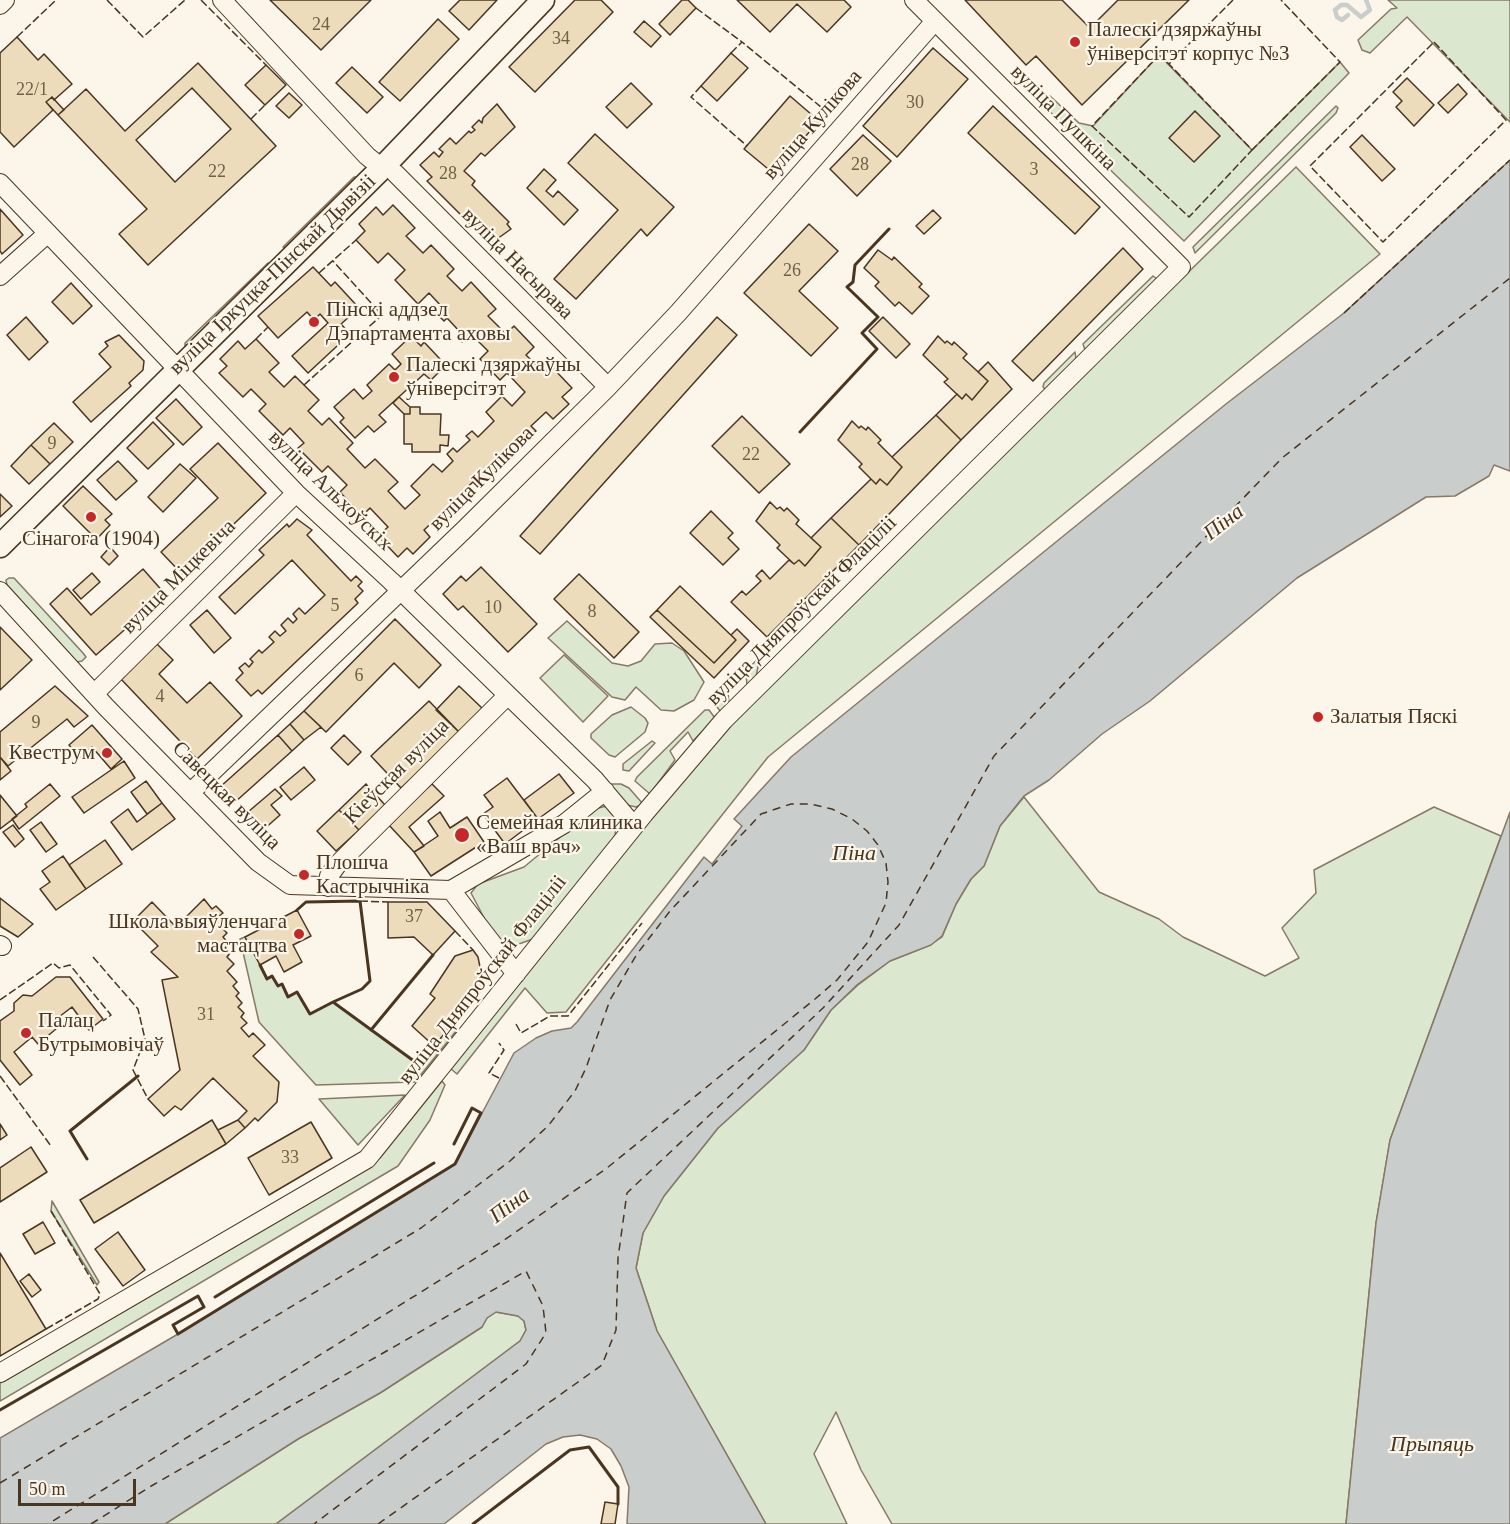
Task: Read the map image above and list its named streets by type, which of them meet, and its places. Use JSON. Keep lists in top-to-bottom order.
{
  "streets": {
    "main road": ["вуліца Іркуцка-Пінскай Дывізіі"],
    "street": [
      "вуліца Пушкіна",
      "вуліца Кулікова",
      "вуліца Насырава",
      "вуліца Альхоўскіх",
      "вуліца Міцкевіча",
      "вуліца Дняпроўскай Флаціліі",
      "Кіеўская вуліца",
      "Савецкая вуліца"
    ]
  },
  "crossings": [
    ["вуліца Пушкіна", "вуліца Кулікова"],
    ["вуліца Пушкіна", "вуліца Дняпроўскай Флаціліі"],
    ["вуліца Кулікова", "вуліца Насырава"],
    ["вуліца Кулікова", "вуліца Альхоўскіх"],
    ["вуліца Кулікова", "Савецкая вуліца"],
    ["вуліца Насырава", "вуліца Іркуцка-Пінскай Дывізіі"],
    ["вуліца Іркуцка-Пінскай Дывізіі", "вуліца Альхоўскіх"],
    ["вуліца Альхоўскіх", "вуліца Міцкевіча"],
    ["вуліца Альхоўскіх", "вуліца Дняпроўскай Флаціліі"],
    ["вуліца Альхоўскіх", "Кіеўская вуліца"],
    ["вуліца Міцкевіча", "Савецкая вуліца"],
    ["Кіеўская вуліца", "Савецкая вуліца"]
  ],
  "water": ["Піна", "Прыпяць"],
  "places": [
    "Палескі дзяржаўны ўніверсітэт корпус №3",
    "Пінскі аддзел Дэпартамента аховы",
    "Палескі дзяржаўны ўніверсітэт",
    "Сінагога (1904)",
    "Залатыя Пяскі",
    "Квеструм",
    "Семейная клиника «Ваш врач»",
    "Плошча Кастрычніка",
    "Школа выяўленчага мастацтва",
    "Палац Бутрымовічаў"
  ],
  "house_numbers": [
    "24",
    "34",
    "22/1",
    "30",
    "28",
    "3",
    "22",
    "28",
    "26",
    "9",
    "22",
    "5",
    "10",
    "8",
    "6",
    "4",
    "9",
    "37",
    "31",
    "33"
  ],
  "scale_bar": "50 m"
}
